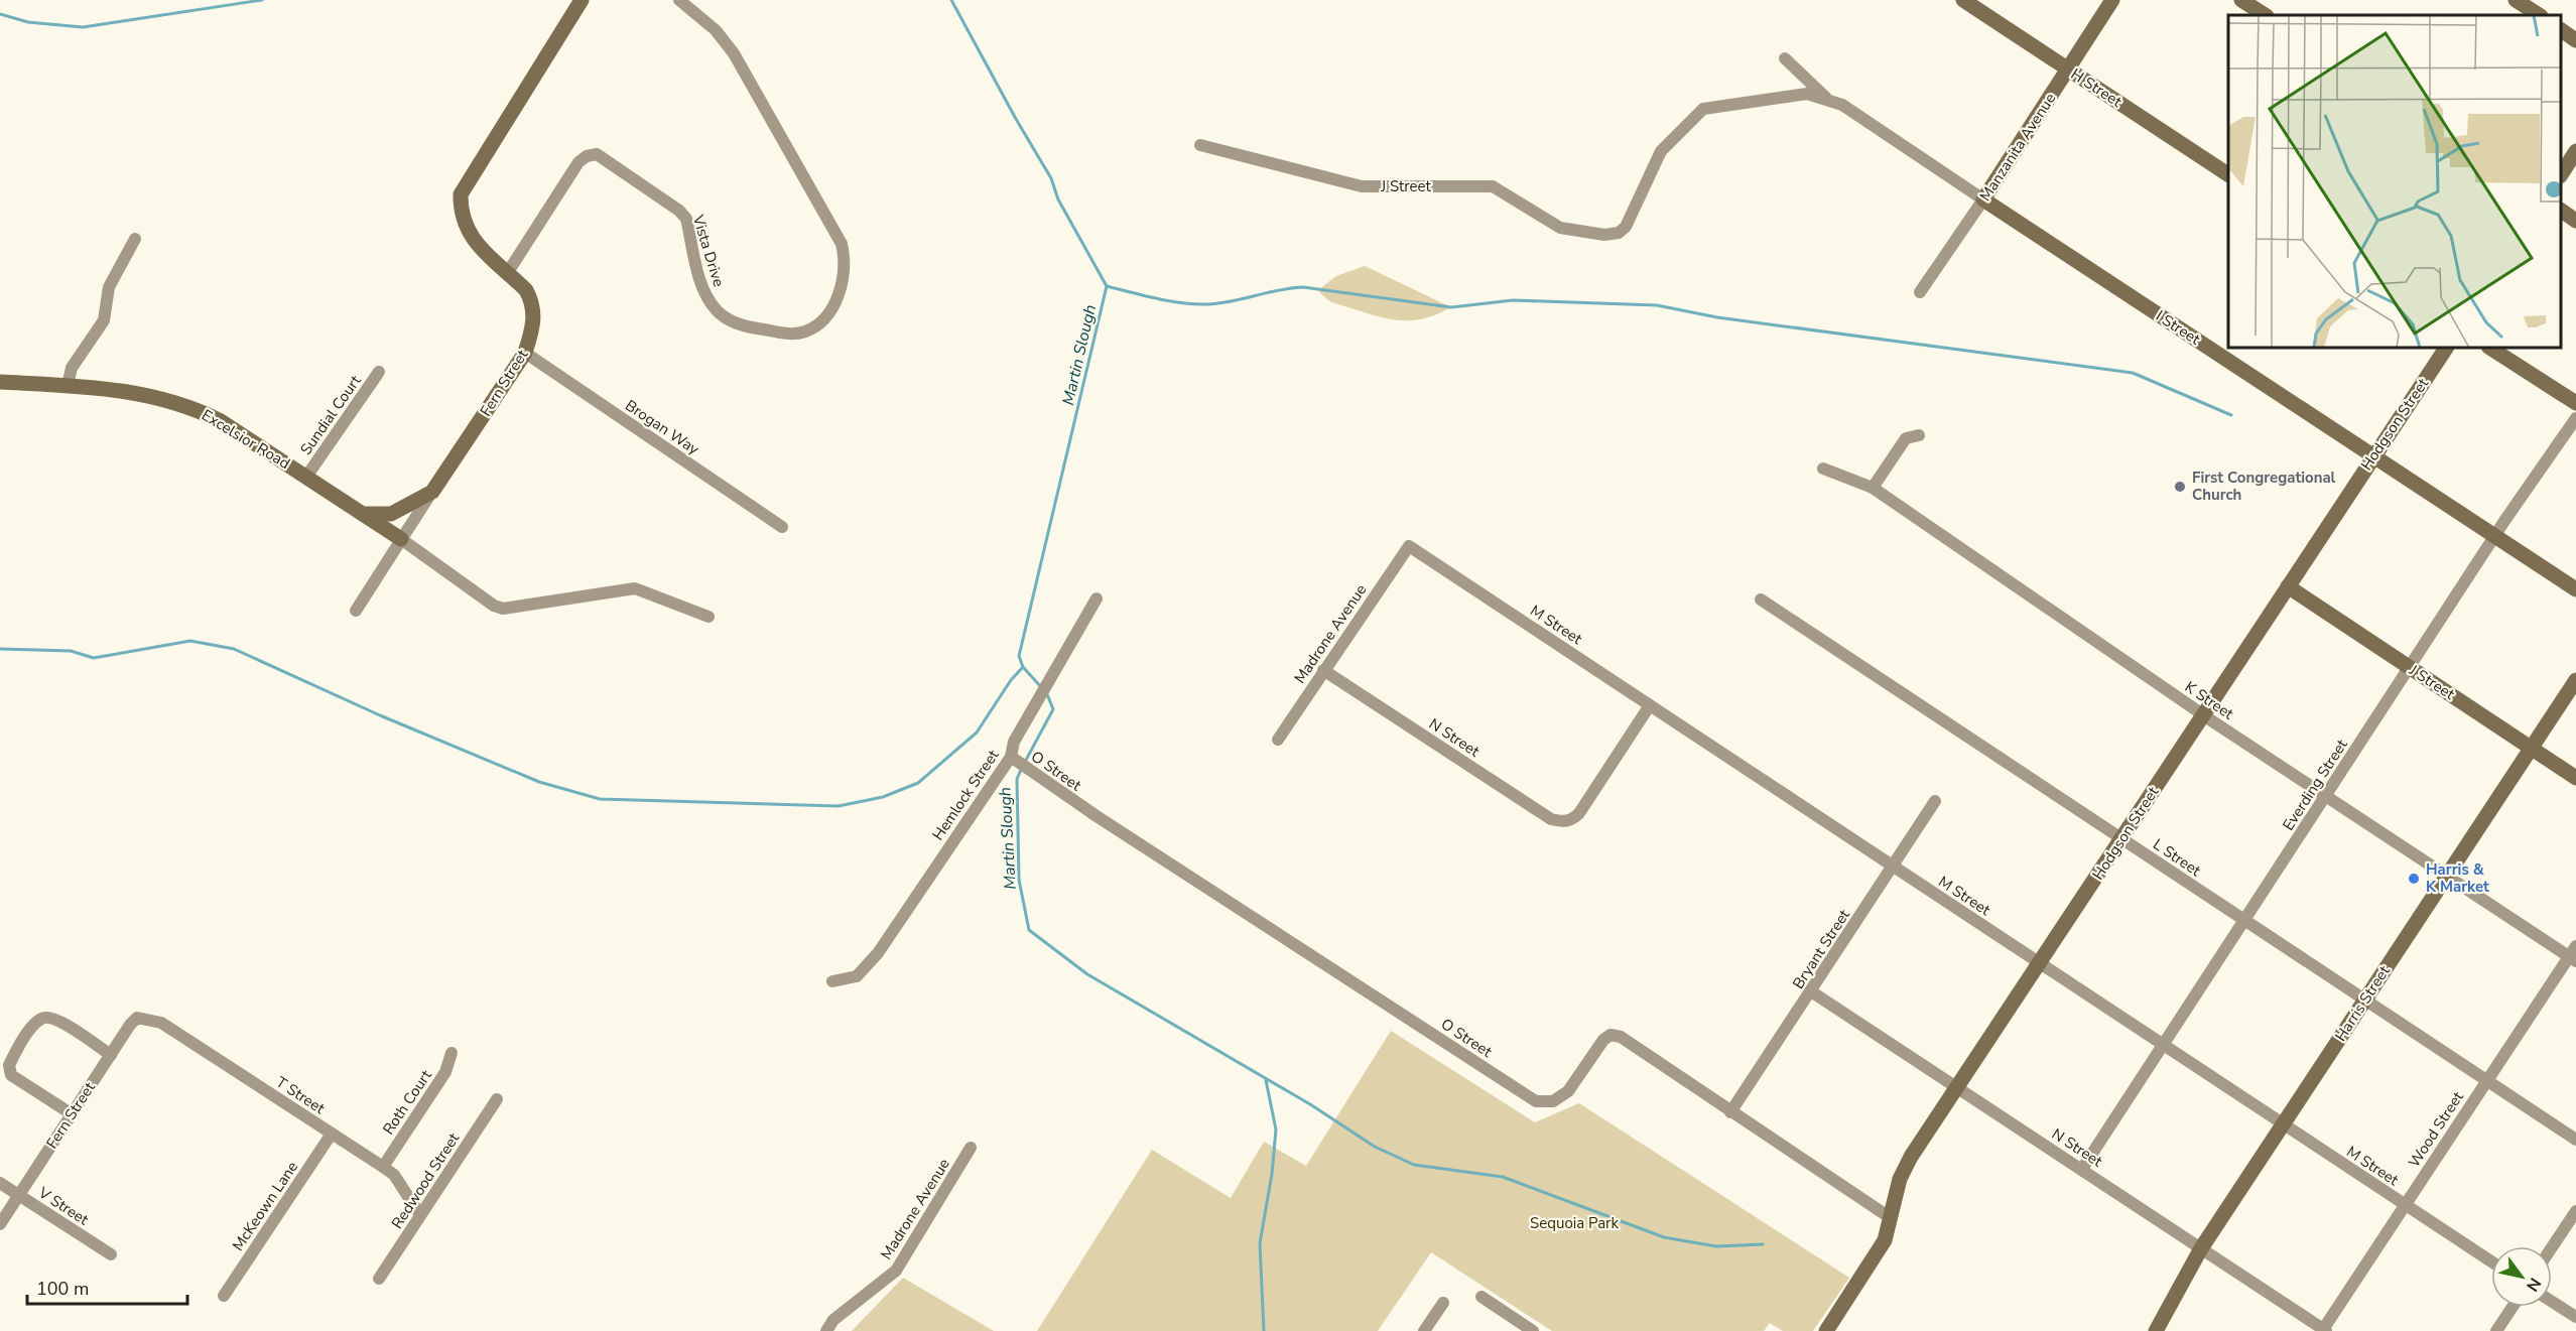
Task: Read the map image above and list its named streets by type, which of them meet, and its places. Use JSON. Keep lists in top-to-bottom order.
{
  "streets": {
    "street": [
      "H Street",
      "Manzanita Avenue",
      "J Street",
      "Vista Drive",
      "I Street",
      "Fern Street",
      "Sundial Court",
      "Hodgson Street",
      "Brogan Way",
      "Excelsior Road",
      "M Street",
      "Madrone Avenue",
      "K Street",
      "N Street",
      "O Street",
      "Everding Street",
      "Hemlock Street",
      "L Street",
      "Bryant Street",
      "Harris Street",
      "T Street",
      "Roth Court",
      "Wood Street",
      "Redwood Street",
      "V Street",
      "McKeown Lane"
    ]
  },
  "crossings": [
    ["H Street", "Manzanita Avenue"],
    ["Manzanita Avenue", "I Street"],
    ["J Street", "I Street"],
    ["J Street", "Hodgson Street"],
    ["J Street", "Everding Street"],
    ["J Street", "Harris Street"],
    ["Vista Drive", "Fern Street"],
    ["I Street", "Hodgson Street"],
    ["I Street", "Everding Street"],
    ["Fern Street", "Brogan Way"],
    ["Fern Street", "Excelsior Road"],
    ["Fern Street", "T Street"],
    ["Fern Street", "V Street"],
    ["Sundial Court", "Excelsior Road"],
    ["Hodgson Street", "M Street"],
    ["Hodgson Street", "K Street"],
    ["Hodgson Street", "N Street"],
    ["Hodgson Street", "O Street"],
    ["Hodgson Street", "L Street"],
    ["M Street", "Madrone Avenue"],
    ["M Street", "N Street"],
    ["M Street", "Everding Street"],
    ["M Street", "Bryant Street"],
    ["M Street", "Harris Street"],
    ["M Street", "Wood Street"],
    ["Madrone Avenue", "N Street"],
    ["K Street", "Everding Street"],
    ["K Street", "Harris Street"],
    ["K Street", "Wood Street"],
    ["N Street", "Everding Street"],
    ["N Street", "Bryant Street"],
    ["N Street", "Harris Street"],
    ["N Street", "Wood Street"],
    ["O Street", "Hemlock Street"],
    ["O Street", "Bryant Street"],
    ["Everding Street", "L Street"],
    ["L Street", "Harris Street"],
    ["L Street", "Wood Street"],
    ["T Street", "Roth Court"],
    ["T Street", "Redwood Street"],
    ["T Street", "McKeown Lane"]
  ],
  "water": ["Martin Slough"],
  "parks": ["Sequoia Park"],
  "places": ["First Congregational Church", "Harris & K Market"],
  "scale_bar": "100 m",
  "north": "bottom right"
}
